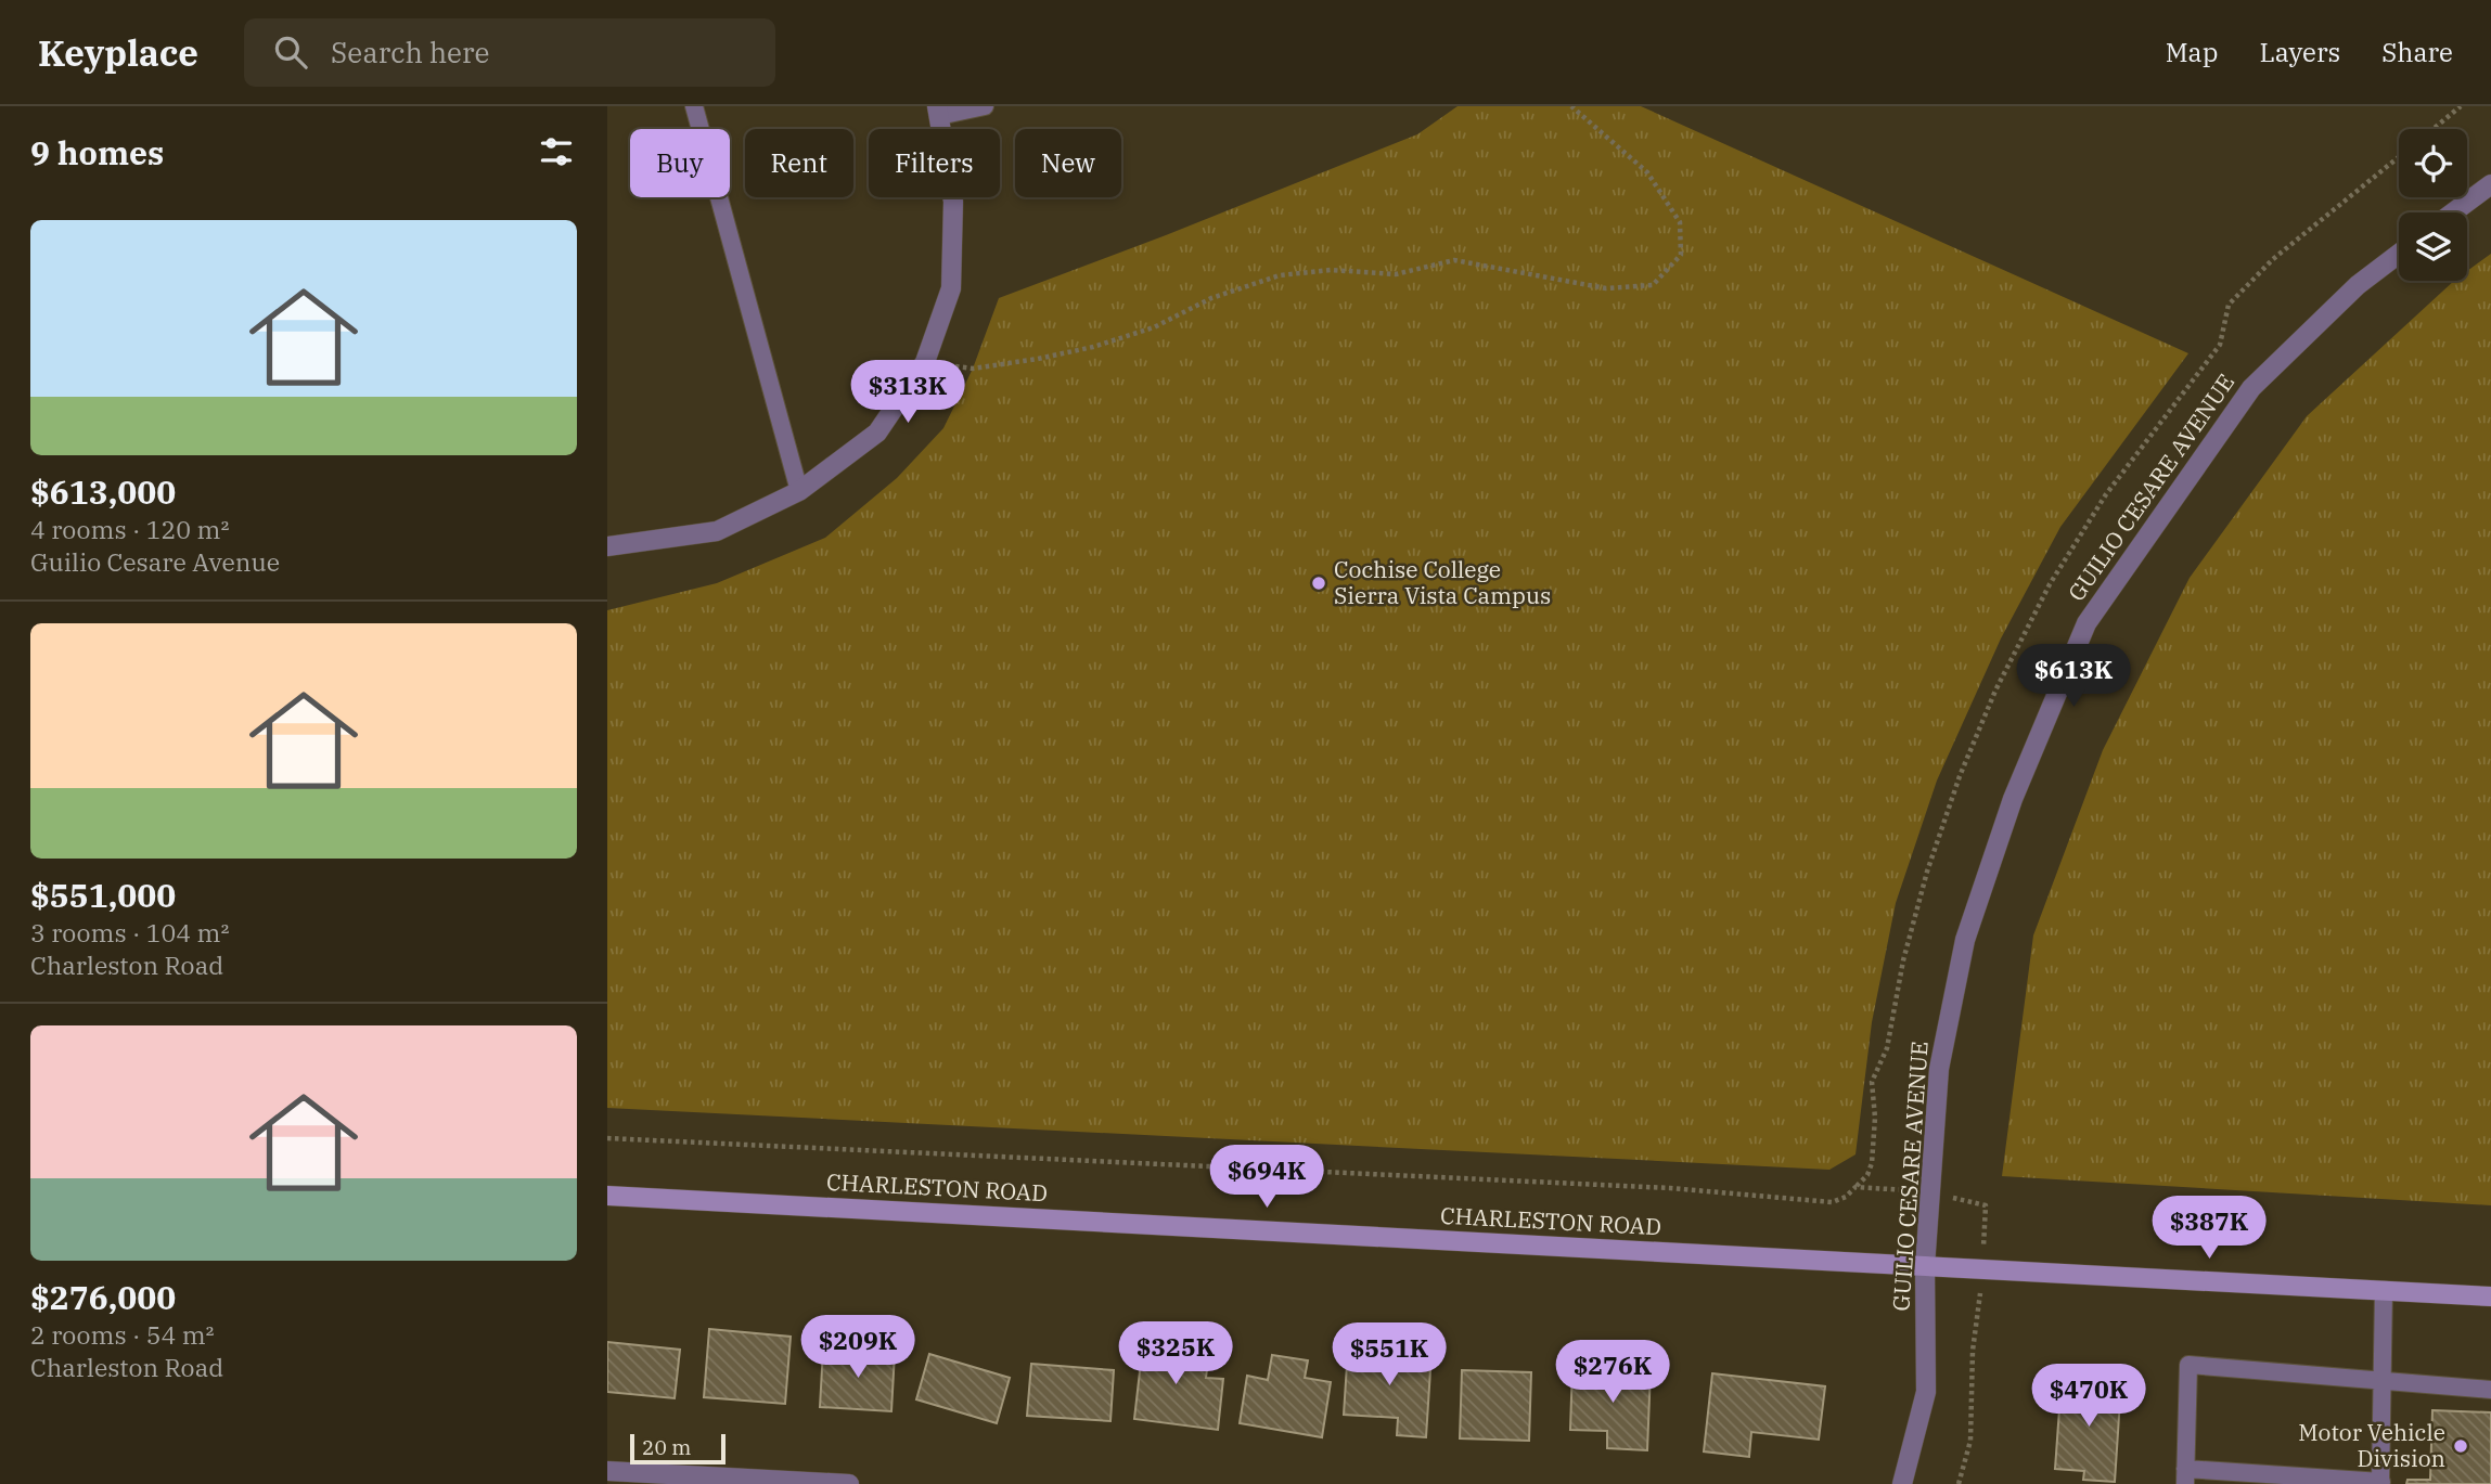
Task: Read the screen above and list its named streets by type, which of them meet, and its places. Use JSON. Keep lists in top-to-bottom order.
{
  "streets": {
    "main road": ["CHARLESTON ROAD"],
    "street": ["GUILIO CESARE AVENUE"]
  },
  "crossings": [
    ["GUILIO CESARE AVENUE", "CHARLESTON ROAD"]
  ],
  "places": ["Cochise College Sierra Vista Campus", "Motor Vehicle Division"],
  "scale_bar": "20 m",
  "page": {
    "header": "Keyplace",
    "search": "Search here",
    "nav": ["Map", "Layers", "Share"],
    "heading": "9 homes",
    "chip": [
      "Buy",
      "Rent",
      "Filters",
      "New"
    ],
    "list": [
      {
        "name": "$613,000",
        "note": "4 rooms · 120 m² · Guilio Cesare Avenue"
      },
      {
        "name": "$551,000",
        "note": "3 rooms · 104 m² · Charleston Road"
      },
      {
        "name": "$276,000",
        "note": "2 rooms · 54 m² · Charleston Road"
      }
    ],
    "price": [
      "$313K",
      "$613K",
      "$694K",
      "$387K",
      "$209K",
      "$325K",
      "$551K",
      "$276K",
      "$470K"
    ],
    "scale": "20 m"
  }
}
